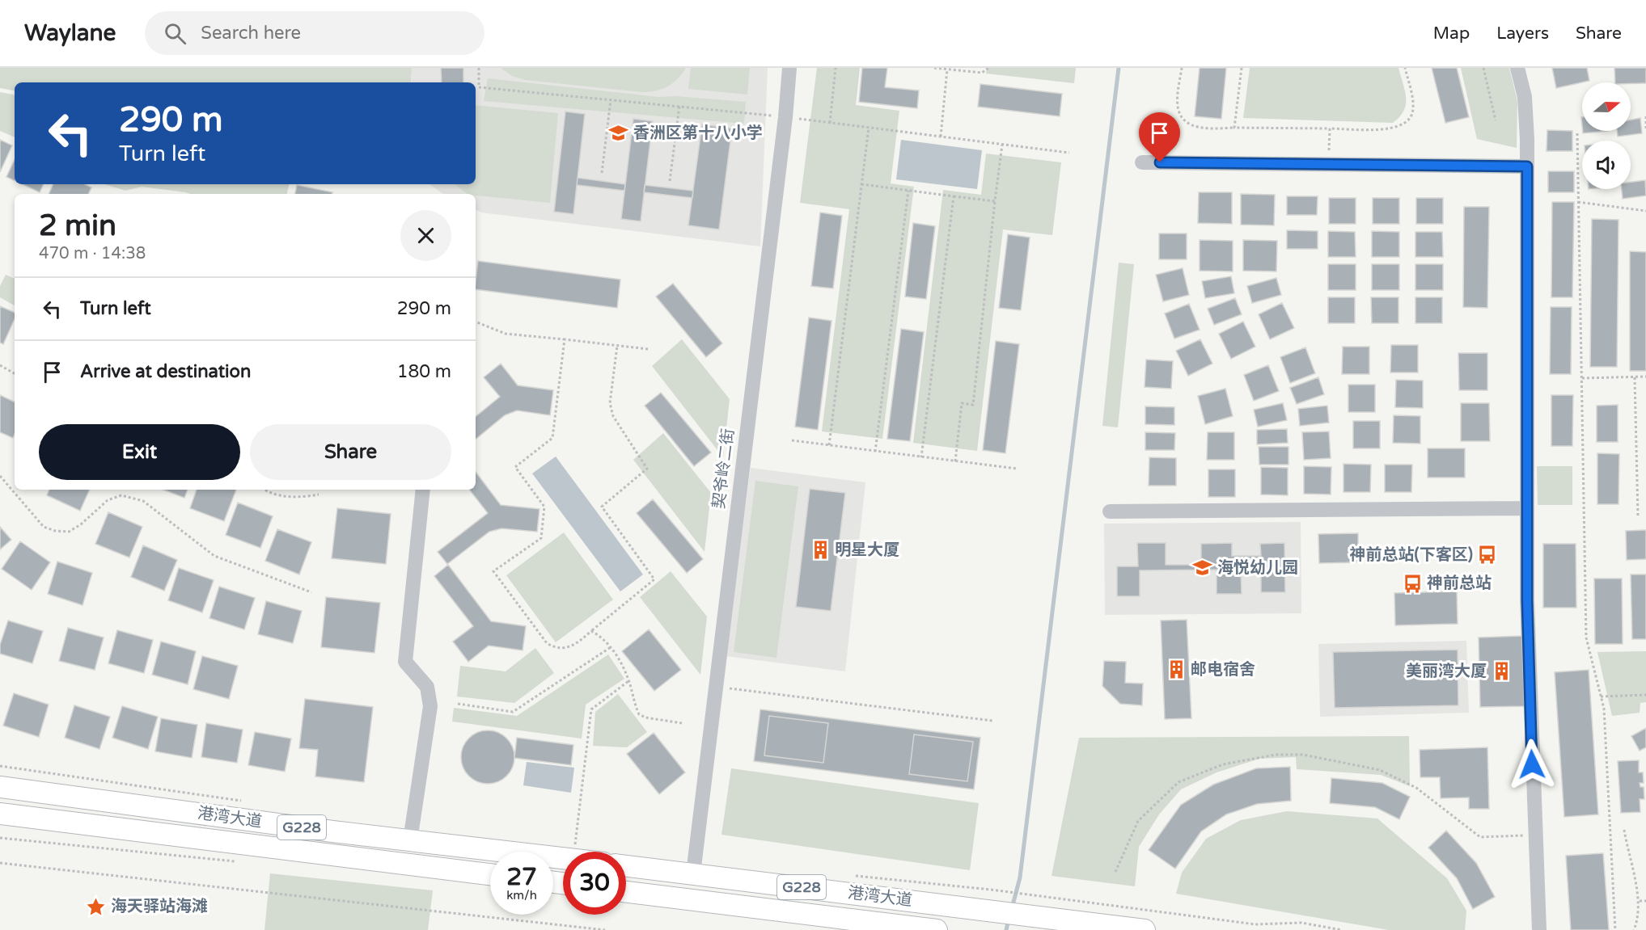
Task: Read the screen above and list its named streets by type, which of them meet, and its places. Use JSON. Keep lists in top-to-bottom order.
{
  "streets": {
    "highway": ["港湾大道", "G228"],
    "street": ["契爷岭二街"]
  },
  "crossings": [
    ["契爷岭二街", "港湾大道"]
  ],
  "places": {
    "school or university": ["香洲区第十八小学", "海悦幼儿园"],
    "building": ["明星大厦", "邮电宿舍", "美丽湾大厦"],
    "bus stop": ["神前总站(下客区)", "神前总站"],
    "place": ["海天驿站海滩"]
  },
  "north": "right",
  "page": {
    "header": "Waylane",
    "search": "Search here",
    "nav": ["Map", "Layers", "Share"],
    "turn": ["290 m", "Turn left"],
    "heading": ["2 min", "470 m · 14:38"],
    "list": [
      {
        "name": "Turn left",
        "value": "290 m"
      },
      {
        "name": "Arrive at destination",
        "value": "180 m"
      }
    ],
    "buttons": ["Exit", "Share"],
    "speed": "27 km/h",
    "limit": "30"
  }
}
